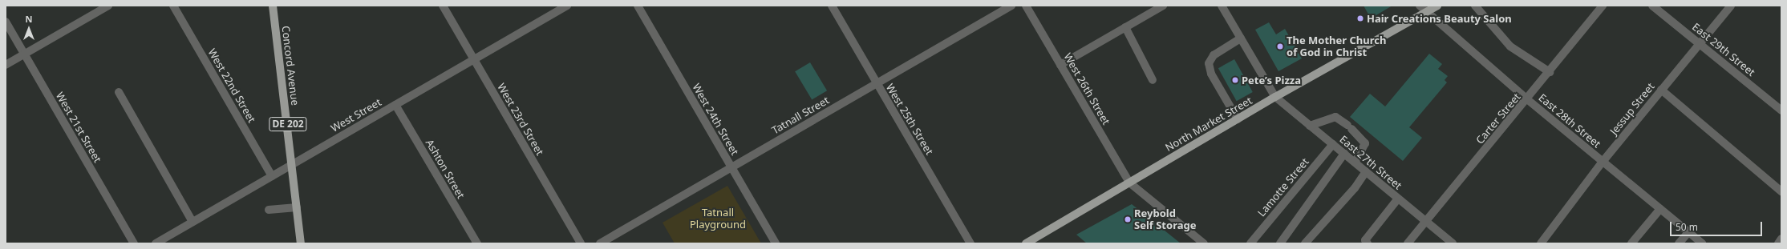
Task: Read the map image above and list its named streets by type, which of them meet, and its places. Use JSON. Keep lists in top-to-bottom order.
{
  "streets": {
    "main road": ["Concord Avenue", "DE 202", "North Market Street"],
    "street": [
      "East 29th Street",
      "West 22nd Street",
      "West 26th Street",
      "Jessup Street",
      "West Street",
      "Tatnall Street",
      "Carter Street",
      "West 23rd Street",
      "West 24th Street",
      "West 25th Street",
      "East 28th Street",
      "West 21st Street",
      "East 27th Street",
      "Ashton Street",
      "Lamotte Street"
    ]
  },
  "crossings": [
    ["East 29th Street", "Jessup Street"],
    ["Concord Avenue", "West Street"],
    ["West 22nd Street", "West Street"],
    ["West 26th Street", "North Market Street"],
    ["Jessup Street", "East 28th Street"],
    ["West Street", "West 23rd Street"],
    ["West Street", "Ashton Street"],
    ["Tatnall Street", "West 24th Street"],
    ["Tatnall Street", "West 25th Street"],
    ["Carter Street", "East 28th Street"],
    ["Carter Street", "East 27th Street"],
    ["East 28th Street", "North Market Street"],
    ["North Market Street", "East 27th Street"],
    ["East 27th Street", "Lamotte Street"]
  ],
  "parks": ["Tatnall Playground"],
  "places": [
    "Hair Creations Beauty Salon",
    "The Mother Church of God in Christ",
    "Pete’s Pizza",
    "Reybold Self Storage"
  ],
  "scale_bar": "50 m",
  "north": "top"
}
